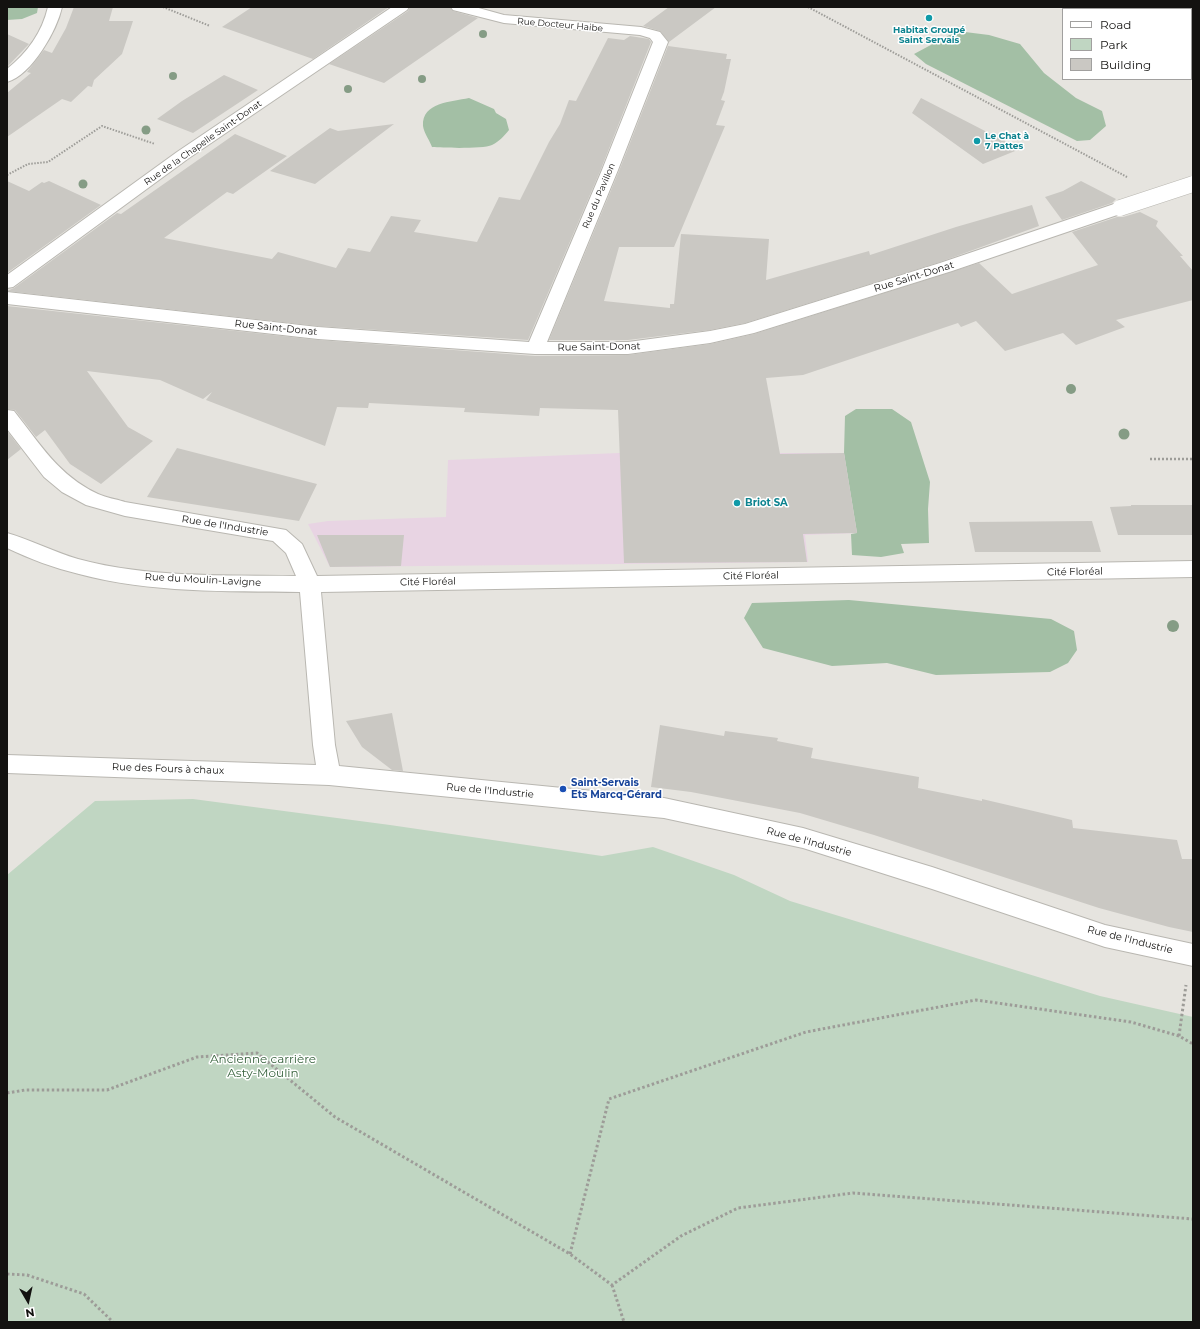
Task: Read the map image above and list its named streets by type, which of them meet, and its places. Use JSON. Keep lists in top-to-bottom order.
{
  "streets": {
    "street": [
      "Rue Docteur Haibe",
      "Rue de la Chapelle Saint-Donat",
      "Rue du Pavillon",
      "Rue Saint-Donat",
      "Rue de l'Industrie",
      "Cité Floréal",
      "Rue du Moulin-Lavigne",
      "Rue des Fours à chaux"
    ]
  },
  "crossings": [
    ["Rue Docteur Haibe", "Rue du Pavillon"],
    ["Rue du Pavillon", "Rue Saint-Donat"],
    ["Rue de l'Industrie", "Cité Floréal"],
    ["Rue de l'Industrie", "Rue du Moulin-Lavigne"],
    ["Rue de l'Industrie", "Rue des Fours à chaux"],
    ["Cité Floréal", "Rue du Moulin-Lavigne"]
  ],
  "parks": ["Ancienne carrière Asty-Moulin"],
  "places": [
    "Habitat Groupé Saint Servais",
    "Le Chat à 7 Pattes",
    "Briot SA",
    "Saint-Servais Ets Marcq-Gérard"
  ],
  "legend": ["Road", "Park", "Building"],
  "north": "bottom"
}
